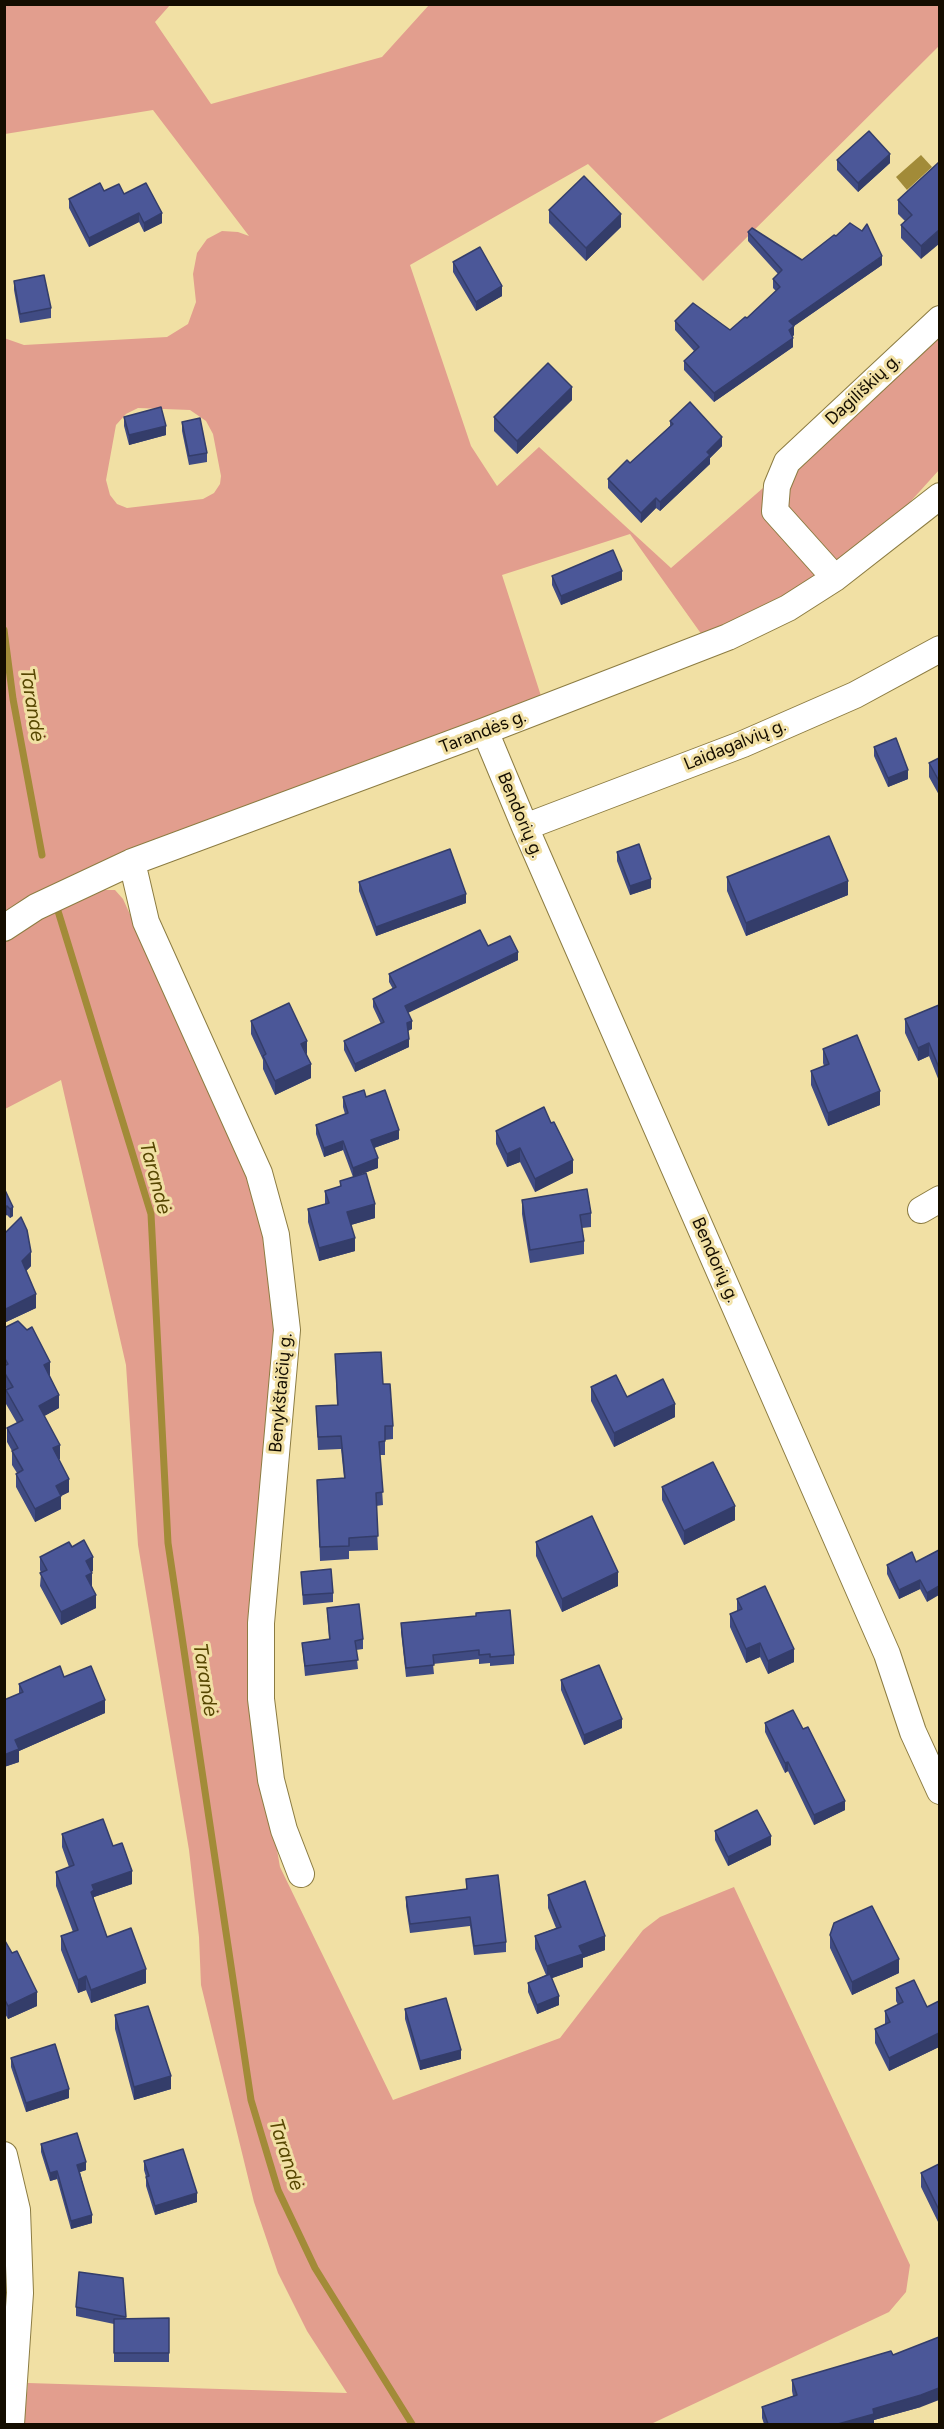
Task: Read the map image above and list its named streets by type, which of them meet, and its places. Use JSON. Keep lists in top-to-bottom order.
{
  "streets": {
    "street": [
      "Dagiliškių g.",
      "Tarandės g.",
      "Laidagalvių g.",
      "Bendorių g.",
      "Benykštaičių g."
    ]
  },
  "crossings": [
    ["Dagiliškių g.", "Tarandės g."],
    ["Tarandės g.", "Bendorių g."],
    ["Tarandės g.", "Benykštaičių g."],
    ["Laidagalvių g.", "Bendorių g."]
  ],
  "water": ["Tarandė"]
}
